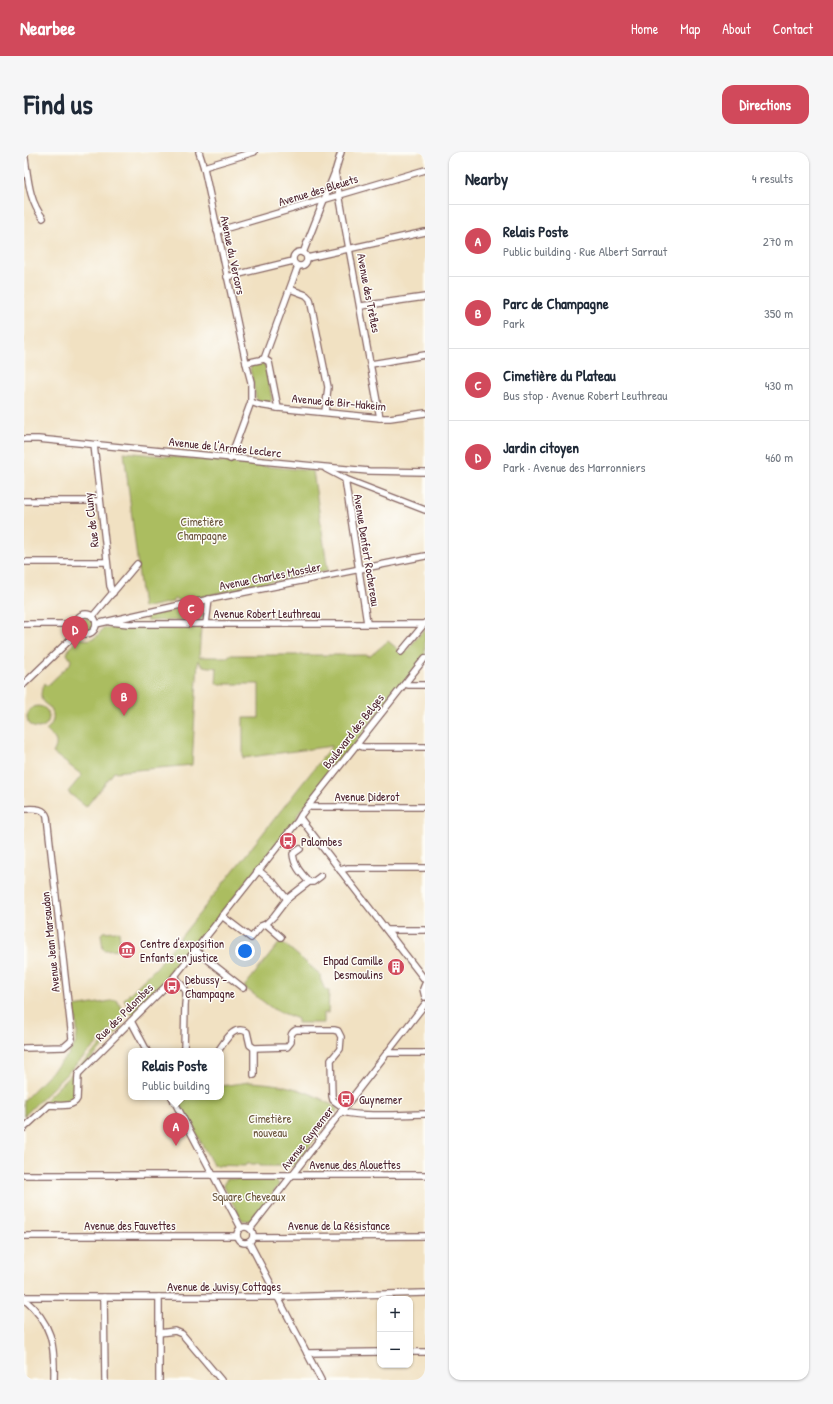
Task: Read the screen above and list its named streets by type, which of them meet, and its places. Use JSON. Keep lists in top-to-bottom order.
{
  "streets": {
    "street": [
      "Avenue des Bleuets",
      "Avenue du Vercors",
      "Avenue des Trèfles",
      "Avenue de Bir-Hakeim",
      "Avenue de l'Armée Leclerc",
      "Rue de Cluny",
      "Avenue Denfert Rochereau",
      "Avenue Charles Mossler",
      "Avenue Robert Leuthreau",
      "Boulevard des Belges",
      "Avenue Diderot",
      "Avenue Jean Marsaudon",
      "Rue des Palombes",
      "Avenue Guynemer",
      "Avenue des Alouettes",
      "Avenue des Fauvettes",
      "Avenue de la Résistance",
      "Avenue de Juvisy Cottages"
    ]
  },
  "crossings": [
    ["Avenue des Bleuets", "Avenue du Vercors"],
    ["Avenue des Bleuets", "Avenue des Trèfles"],
    ["Avenue du Vercors", "Avenue de Bir-Hakeim"],
    ["Avenue des Trèfles", "Avenue de Bir-Hakeim"],
    ["Avenue de l'Armée Leclerc", "Rue de Cluny"],
    ["Avenue Denfert Rochereau", "Avenue Charles Mossler"],
    ["Avenue Denfert Rochereau", "Avenue Robert Leuthreau"],
    ["Avenue Charles Mossler", "Avenue Robert Leuthreau"],
    ["Boulevard des Belges", "Avenue Diderot"],
    ["Boulevard des Belges", "Rue des Palombes"],
    ["Avenue Guynemer", "Avenue des Alouettes"],
    ["Avenue Guynemer", "Avenue des Fauvettes"],
    ["Avenue Guynemer", "Avenue de la Résistance"],
    ["Avenue des Fauvettes", "Avenue de la Résistance"]
  ],
  "parks": ["Cimetière Champagne", "Cimetière nouveau", "Square Cheveaux"],
  "places": {
    "bus stop": ["Palombes", "Debussy - Champagne", "Guynemer"],
    "museum": ["Centre d'exposition Enfants en justice"],
    "building": ["Ehpad Camille Desmoulins"]
  },
  "page": {
    "header": "Nearbee",
    "nav": [
      "Home",
      "Map",
      "About",
      "Contact"
    ],
    "title": "Find us",
    "buttons": "Directions",
    "heading": ["Nearby", "4 results"],
    "list": [
      {
        "mark": "A",
        "name": "Relais Poste",
        "note": "Public building · Rue Albert Sarraut",
        "value": "270 m"
      },
      {
        "mark": "B",
        "name": "Parc de Champagne",
        "note": "Park",
        "value": "350 m"
      },
      {
        "mark": "C",
        "name": "Cimetière du Plateau",
        "note": "Bus stop · Avenue Robert Leuthreau",
        "value": "430 m"
      },
      {
        "mark": "D",
        "name": "Jardin citoyen",
        "note": "Park · Avenue des Marronniers",
        "value": "460 m"
      }
    ],
    "pins": [
      "C",
      "D",
      "B",
      "A"
    ],
    "popup": ["Relais Poste", "Public building"],
    "map_buttons": ["+", "−"]
  }
}
